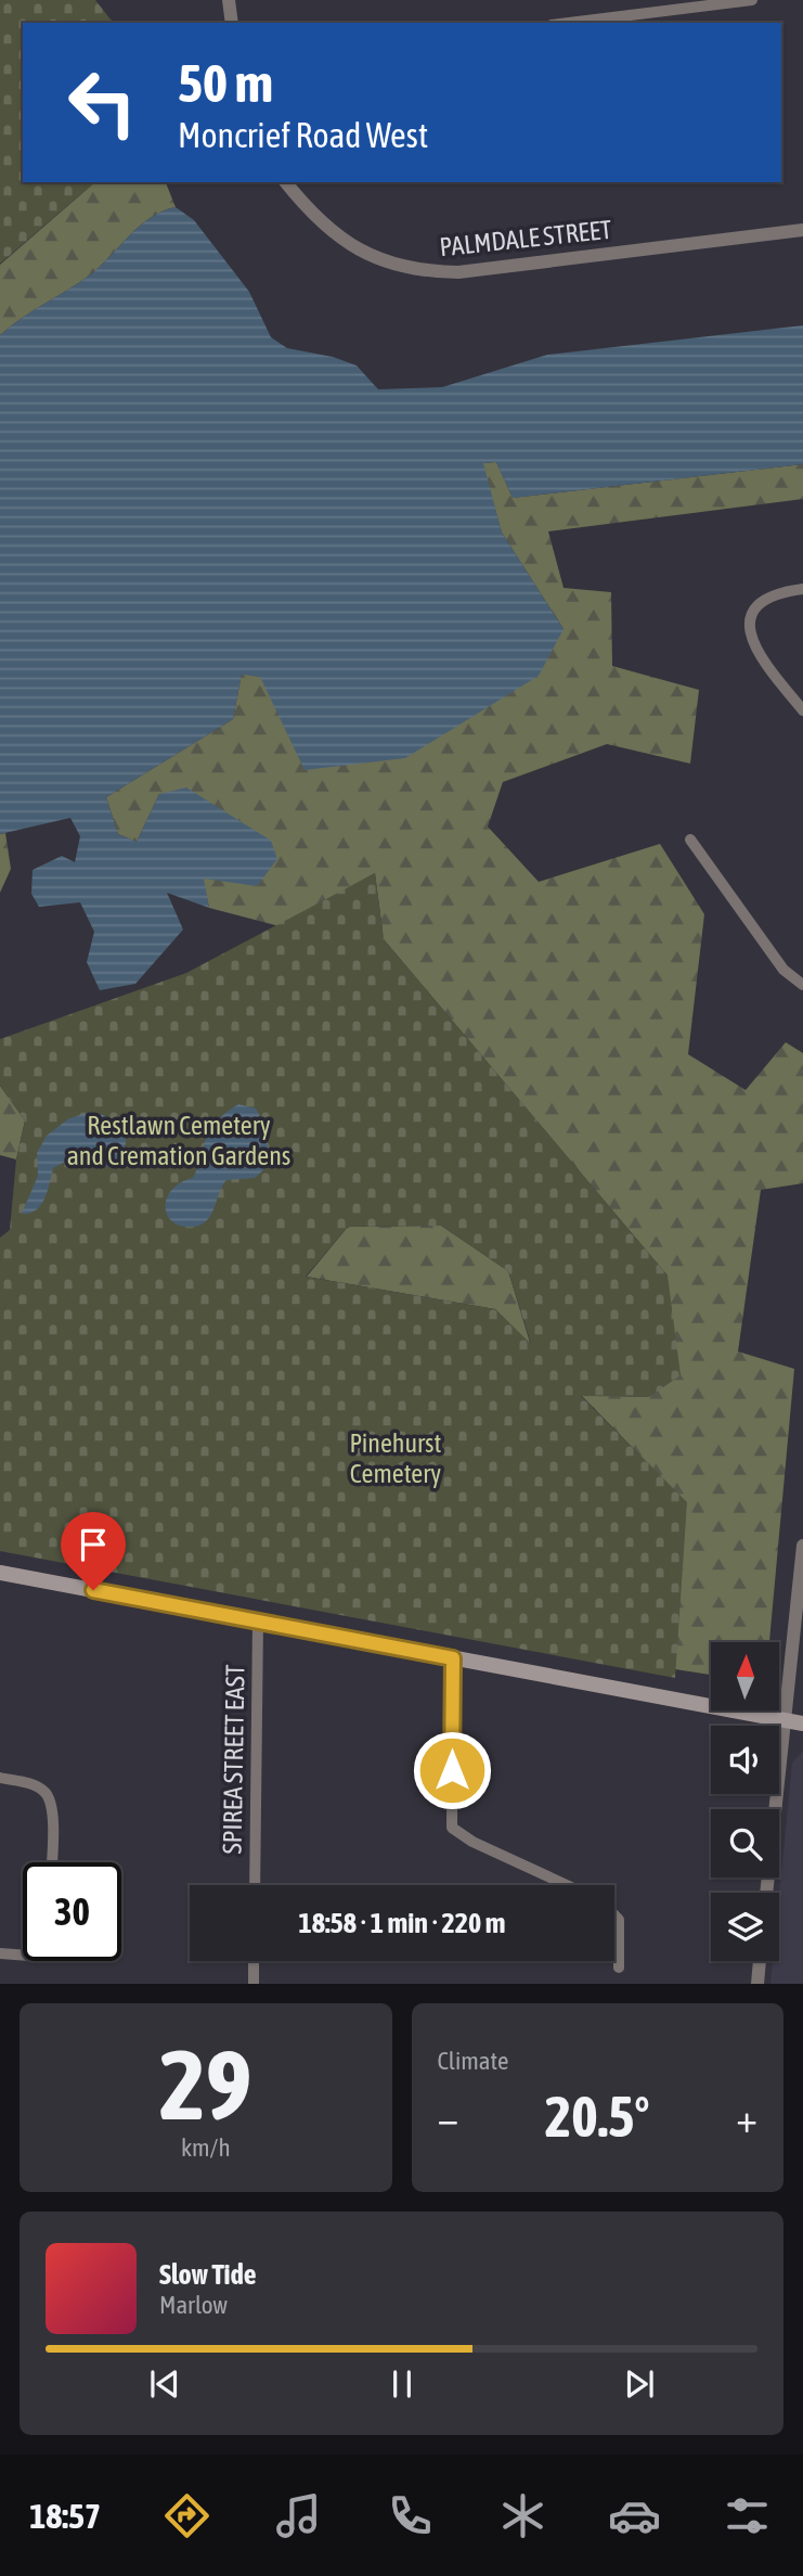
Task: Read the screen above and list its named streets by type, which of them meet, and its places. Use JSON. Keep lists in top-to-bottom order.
{
  "streets": {
    "street": ["PALMDALE STREET", "SPIREA STREET EAST"]
  },
  "parks": ["Restlawn Cemetery and Cremation Gardens", "Pinehurst Cemetery"],
  "north": "top",
  "page": {
    "turn": ["50 m", "Moncrief Road West"],
    "limit": "30",
    "trip": "18:58 · 1 min · 220 m",
    "tile": [
      ["29", "km/h"],
      "Climate"
    ],
    "heat": ["−", "20.5°", "+"],
    "song": ["Slow Tide", "Marlow"],
    "tabs": "18:57"
  }
}
